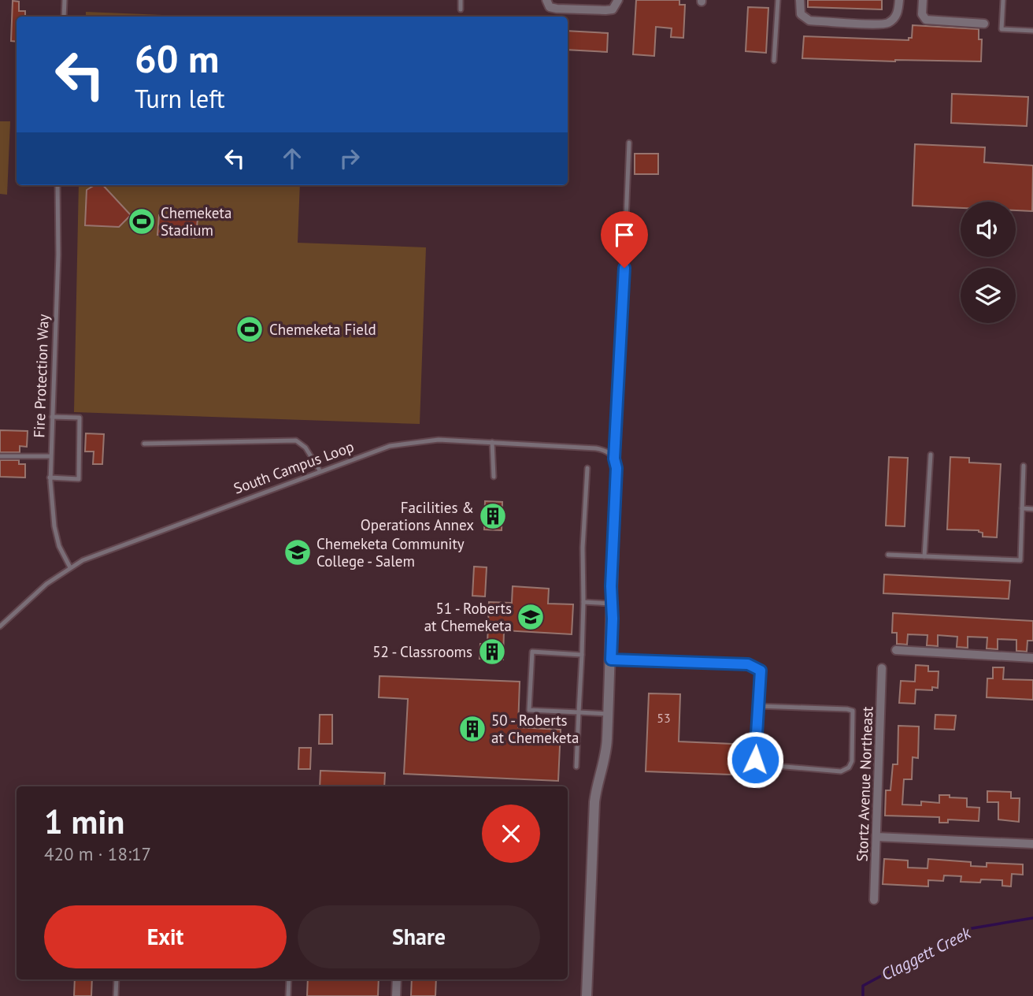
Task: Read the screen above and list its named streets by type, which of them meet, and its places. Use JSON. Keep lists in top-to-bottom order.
{
  "streets": {
    "street": ["Stortz Avenue Northeast"],
    "lane": ["Fire Protection Way", "South Campus Loop"]
  },
  "crossings": [
    ["Fire Protection Way", "South Campus Loop"]
  ],
  "water": ["Claggett Creek"],
  "places": {
    "sports": ["Chemeketa Stadium", "Chemeketa Field"],
    "building": ["Facilities & Operations Annex", "52 - Classrooms", "50 - Roberts at Chemeketa"],
    "school or university": ["Chemeketa Community College - Salem", "51 - Roberts at Chemeketa"]
  },
  "house_numbers": ["53"],
  "page": {
    "turn": ["60 m", "Turn left"],
    "heading": ["1 min", "420 m · 18:17"],
    "buttons": ["Exit", "Share"]
  }
}
